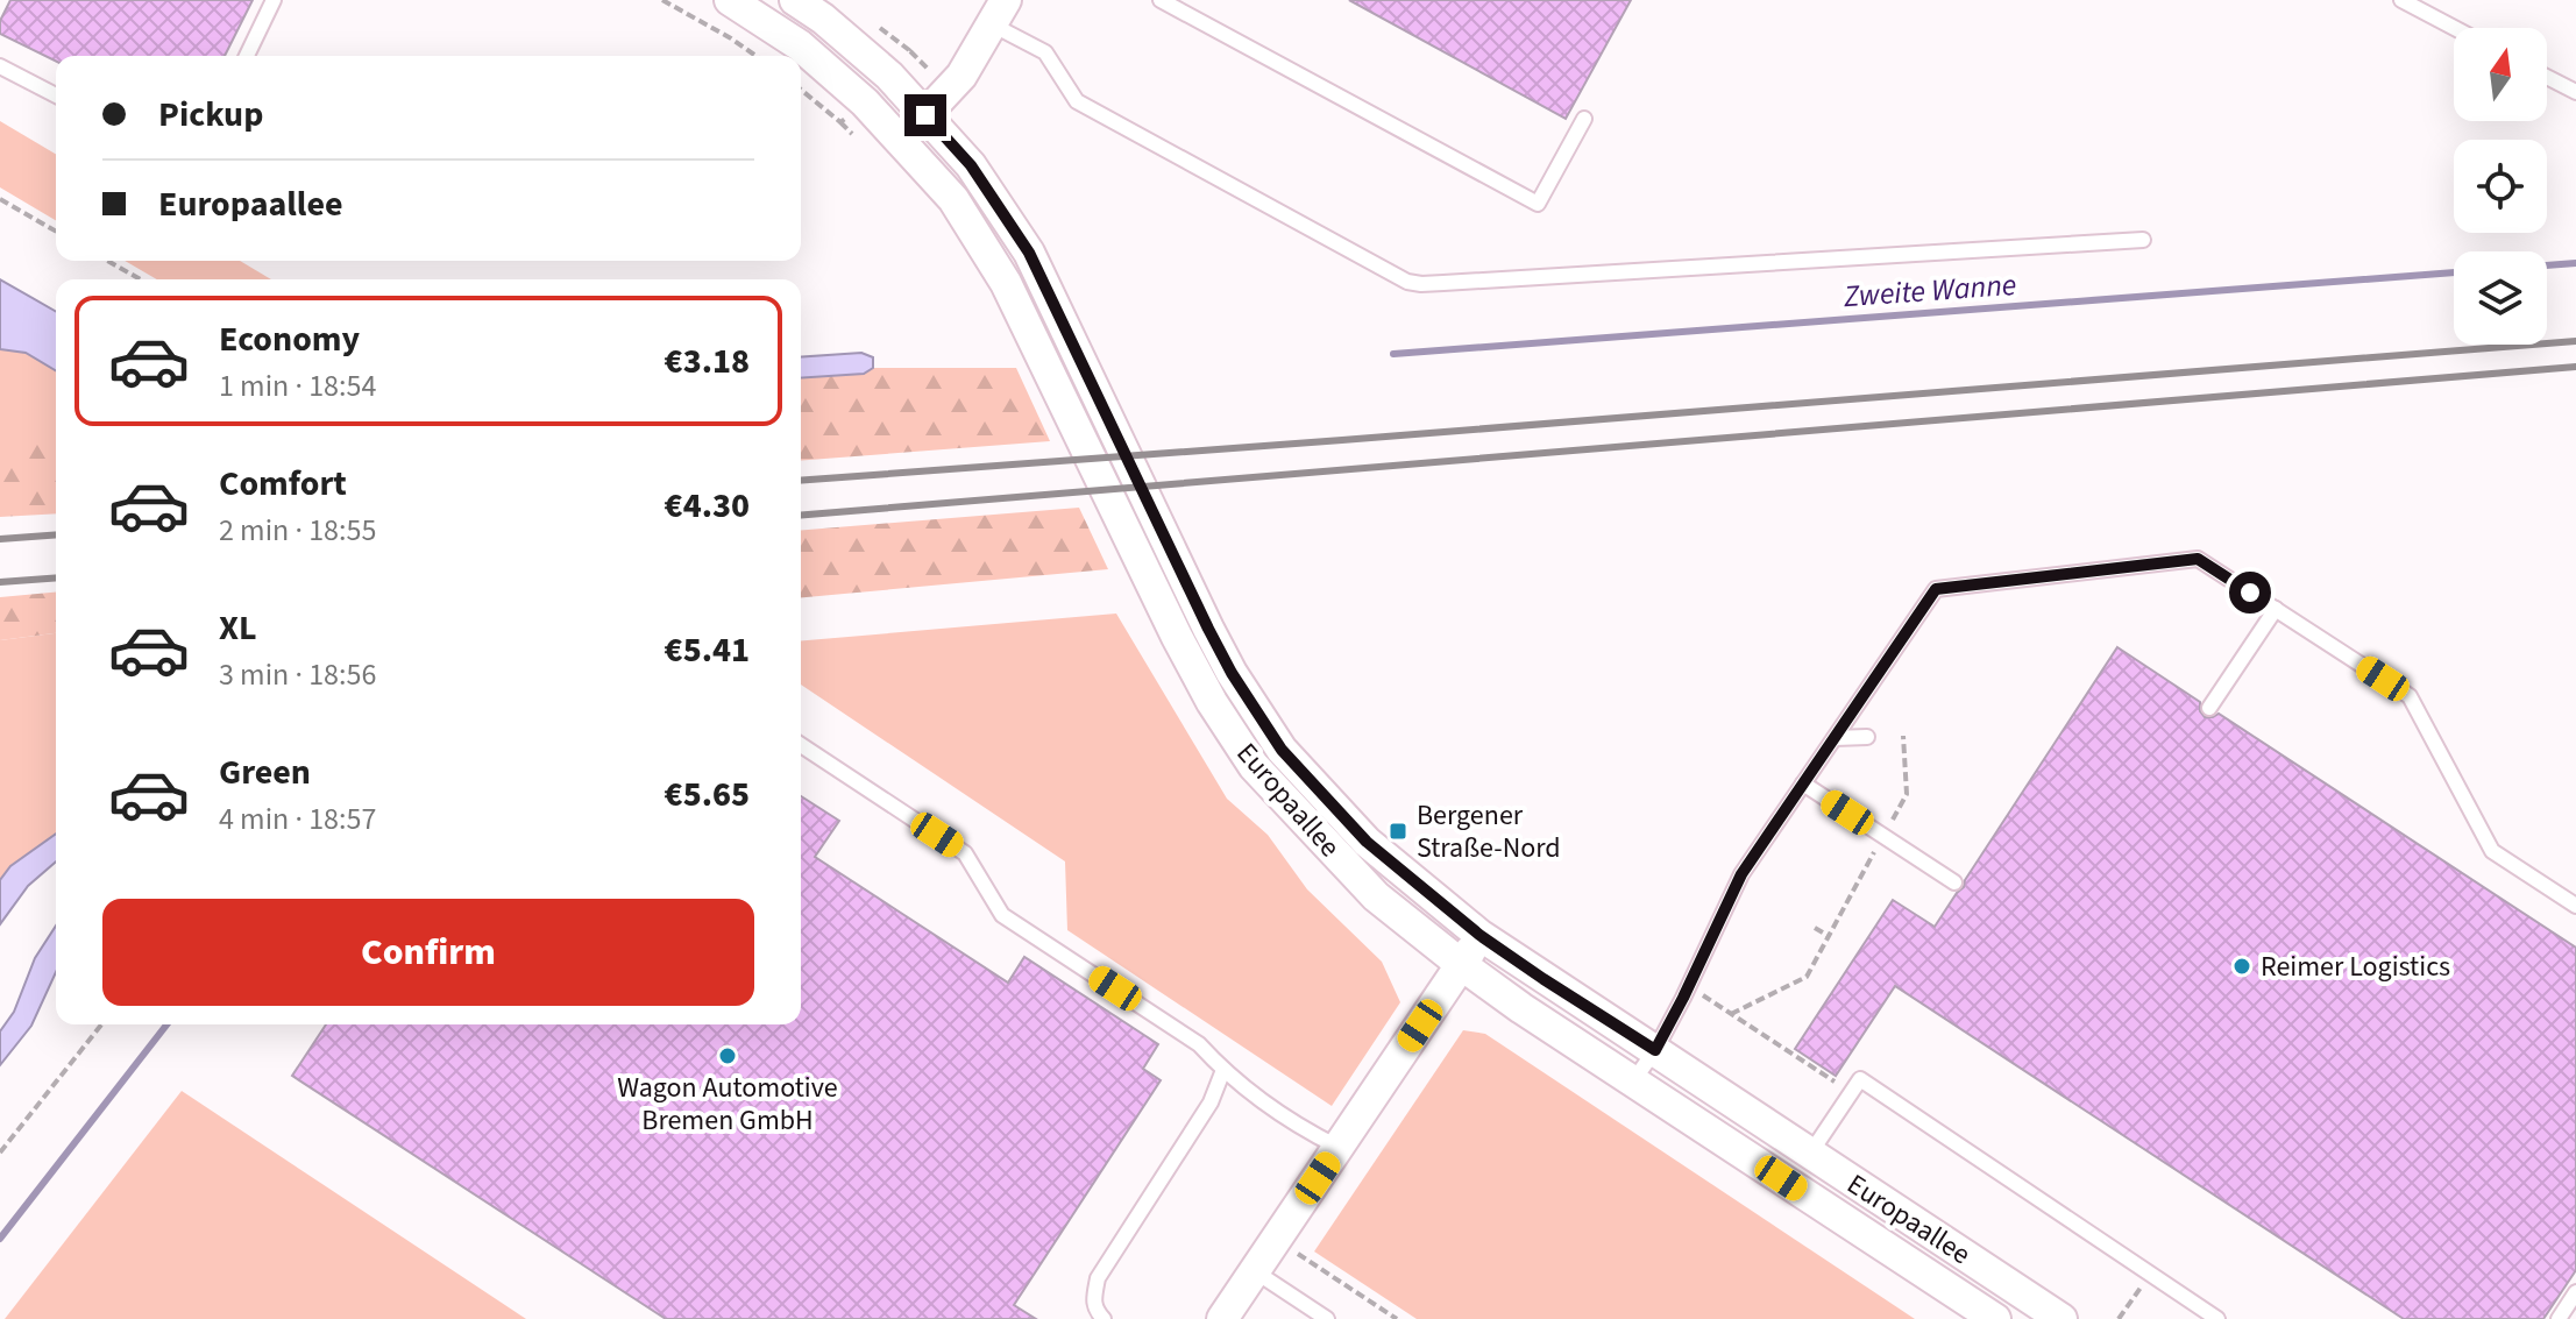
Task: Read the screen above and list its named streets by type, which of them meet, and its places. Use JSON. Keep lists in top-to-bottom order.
{
  "streets": {
    "street": ["Europaallee"]
  },
  "water": ["Zweite Wanne"],
  "places": {
    "transit": ["Bergener Straße-Nord"],
    "other": ["Reimer Logistics", "Wagon Automotive Bremen GmbH"]
  },
  "north": "top",
  "page": {
    "banner": ["Pickup", "Europaallee"],
    "list": [
      {
        "name": "Economy",
        "note": "1 min · 18:54",
        "value": "€3.18"
      },
      {
        "name": "Comfort",
        "note": "2 min · 18:55",
        "value": "€4.30"
      },
      {
        "name": "XL",
        "note": "3 min · 18:56",
        "value": "€5.41"
      },
      {
        "name": "Green",
        "note": "4 min · 18:57",
        "value": "€5.65"
      }
    ],
    "buttons": "Confirm"
  }
}
